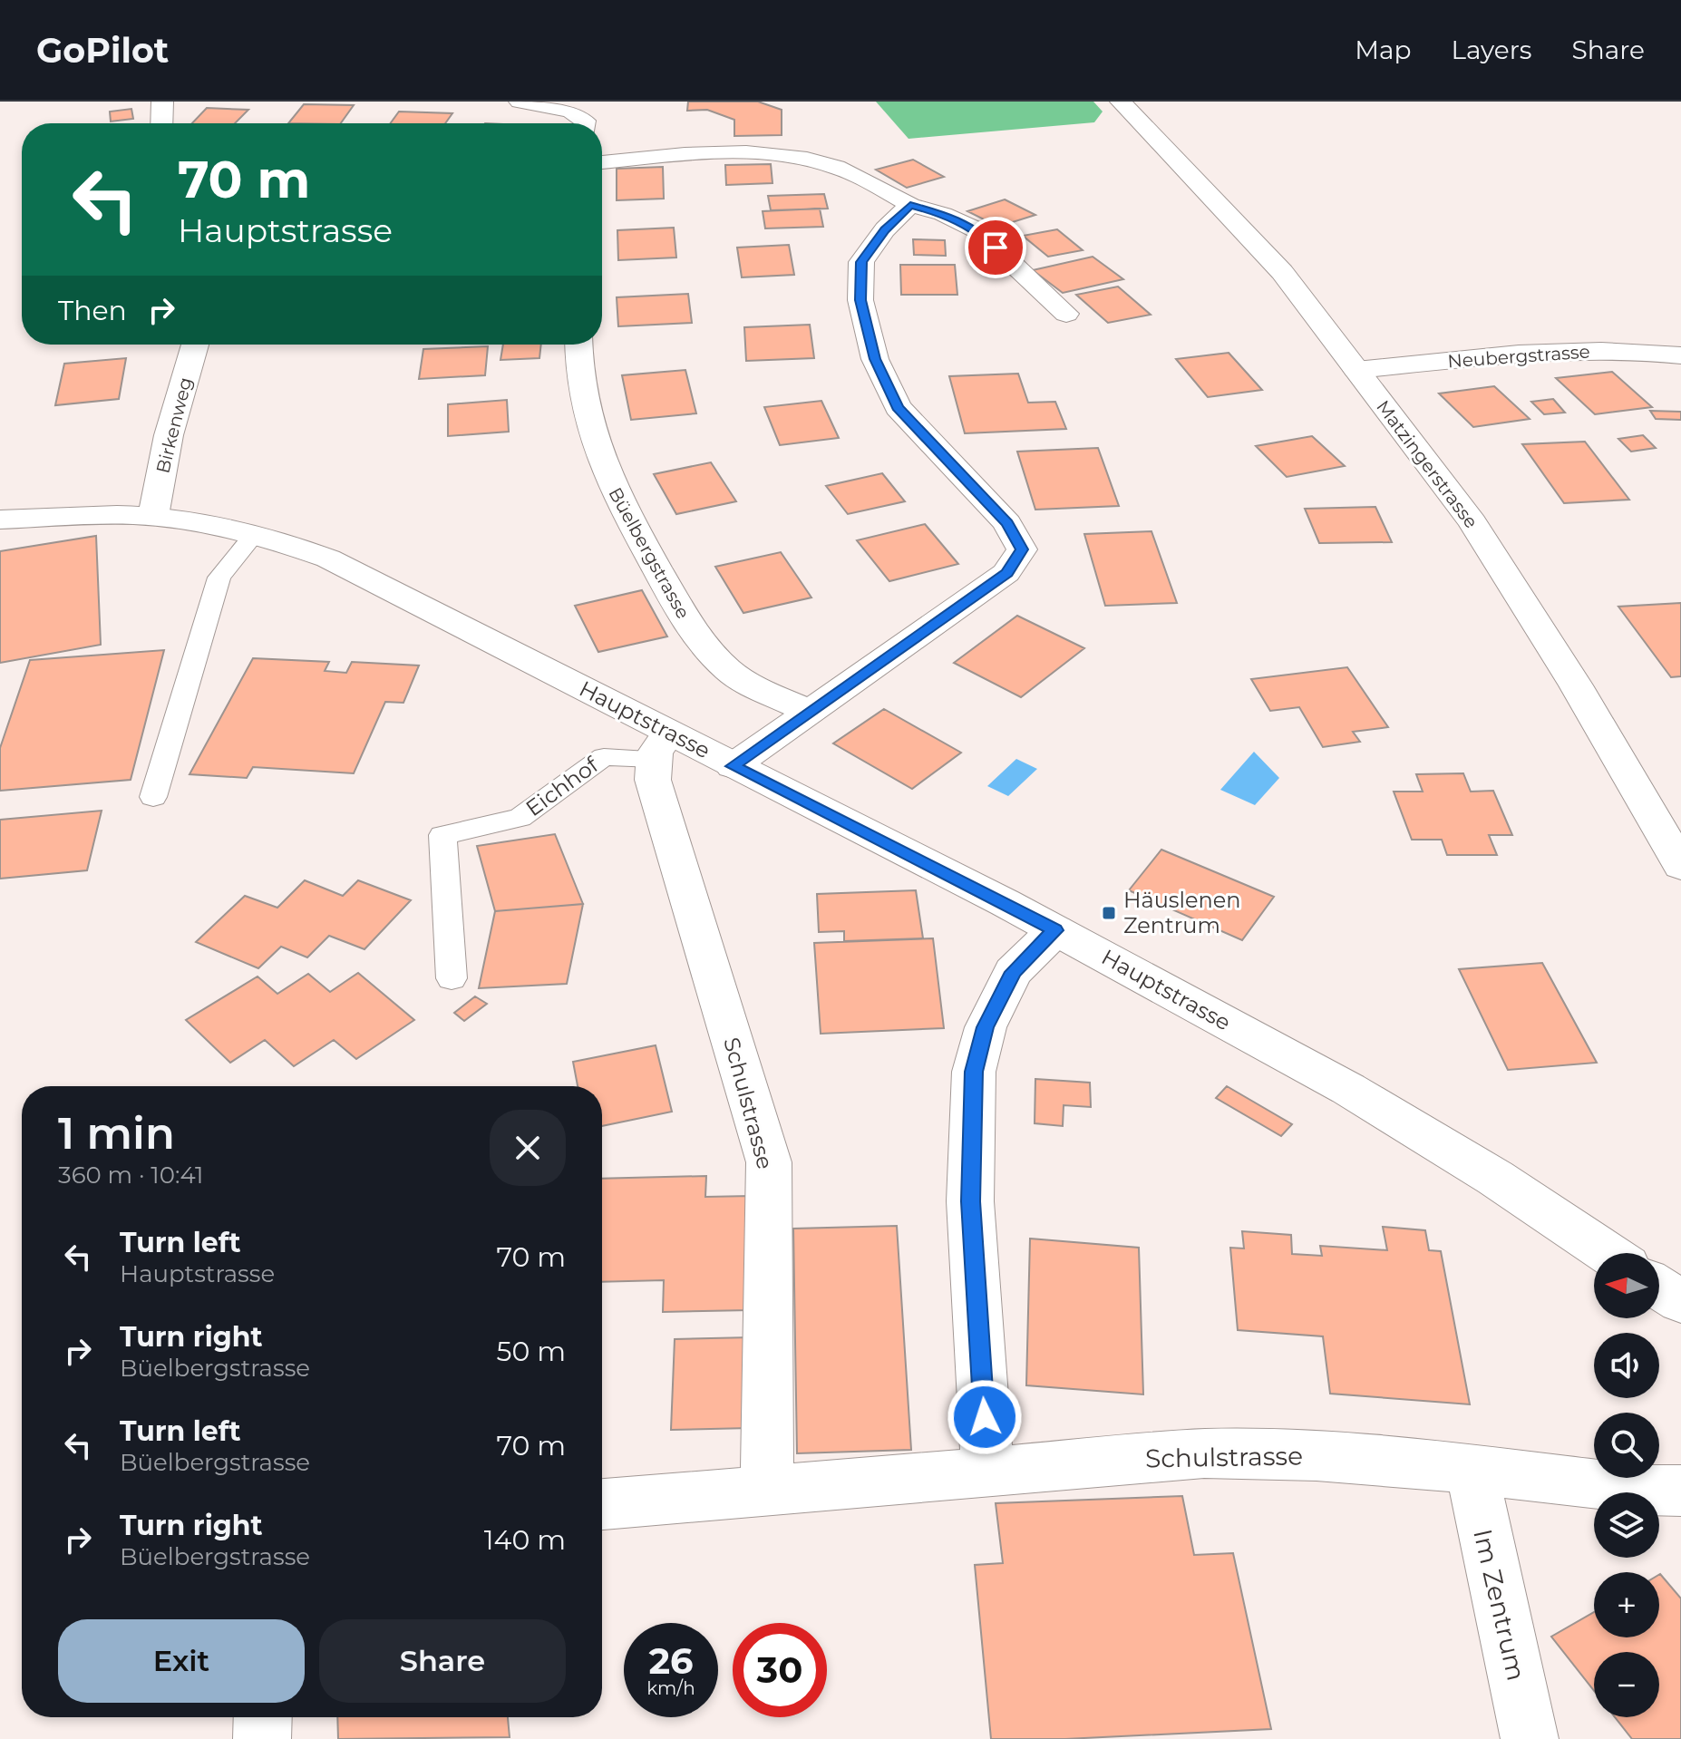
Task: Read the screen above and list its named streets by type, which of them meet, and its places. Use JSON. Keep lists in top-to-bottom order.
{
  "streets": {
    "street": [
      "Neubergstrasse",
      "Birkenweg",
      "Matzingerstrasse",
      "Büelbergstrasse",
      "Hauptstrasse",
      "Schulstrasse",
      "Im Zentrum"
    ],
    "lane": ["Eichhof"]
  },
  "crossings": [
    ["Neubergstrasse", "Matzingerstrasse"],
    ["Birkenweg", "Hauptstrasse"],
    ["Hauptstrasse", "Eichhof"],
    ["Hauptstrasse", "Schulstrasse"],
    ["Eichhof", "Schulstrasse"],
    ["Schulstrasse", "Im Zentrum"]
  ],
  "places": {
    "transit": ["Häuslenen Zentrum"]
  },
  "north": "left",
  "page": {
    "header": "GoPilot",
    "nav": ["Map", "Layers", "Share"],
    "turn": ["70 m", "Hauptstrasse"],
    "then": "Then",
    "heading": ["1 min", "360 m · 10:41"],
    "list": [
      {
        "name": "Turn left",
        "note": "Hauptstrasse",
        "value": "70 m"
      },
      {
        "name": "Turn right",
        "note": "Büelbergstrasse",
        "value": "50 m"
      },
      {
        "name": "Turn left",
        "note": "Büelbergstrasse",
        "value": "70 m"
      },
      {
        "name": "Turn right",
        "note": "Büelbergstrasse",
        "value": "140 m"
      }
    ],
    "map_buttons": ["+", "−"],
    "buttons": ["Exit", "Share"],
    "speed": "26 km/h",
    "limit": "30"
  }
}
